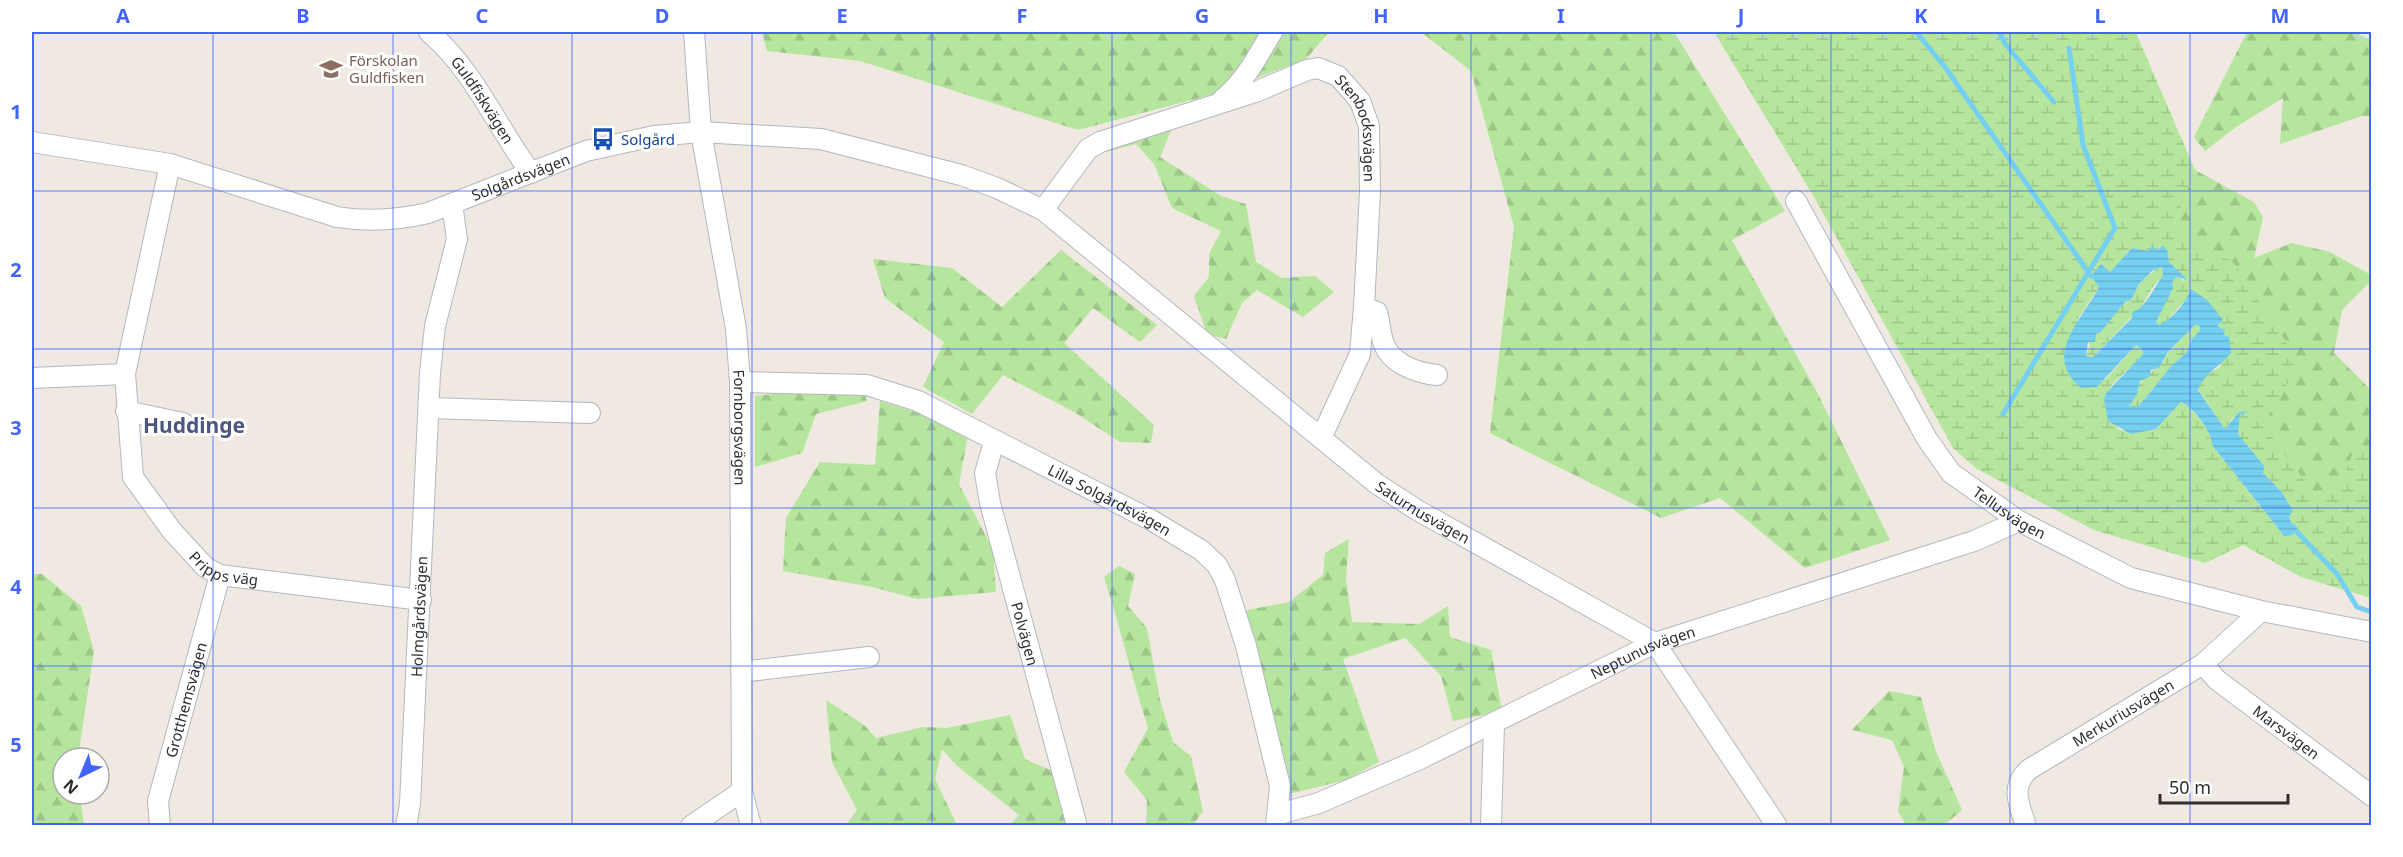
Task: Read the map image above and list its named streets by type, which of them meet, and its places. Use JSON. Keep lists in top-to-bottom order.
{
  "streets": {
    "street": [
      "Guldfiskvägen",
      "Stenbocksvägen",
      "Solgårdsvägen",
      "Fornborgsvägen",
      "Lilla Solgårdsvägen",
      "Saturnusvägen",
      "Tellusvägen",
      "Pripps väg",
      "Holmgårdsvägen",
      "Polvägen",
      "Neptunusvägen",
      "Grotthemsvägen",
      "Merkuriusvägen",
      "Marsvägen"
    ]
  },
  "crossings": [
    ["Guldfiskvägen", "Solgårdsvägen"],
    ["Stenbocksvägen", "Solgårdsvägen"],
    ["Stenbocksvägen", "Saturnusvägen"],
    ["Solgårdsvägen", "Fornborgsvägen"],
    ["Solgårdsvägen", "Saturnusvägen"],
    ["Solgårdsvägen", "Pripps väg"],
    ["Solgårdsvägen", "Holmgårdsvägen"],
    ["Fornborgsvägen", "Lilla Solgårdsvägen"],
    ["Lilla Solgårdsvägen", "Polvägen"],
    ["Lilla Solgårdsvägen", "Neptunusvägen"],
    ["Saturnusvägen", "Neptunusvägen"],
    ["Tellusvägen", "Neptunusvägen"],
    ["Tellusvägen", "Merkuriusvägen"],
    ["Pripps väg", "Holmgårdsvägen"],
    ["Pripps väg", "Grotthemsvägen"],
    ["Merkuriusvägen", "Marsvägen"]
  ],
  "districts": ["Huddinge"],
  "places": {
    "school or university": ["Förskolan Guldfisken"],
    "bus stop": ["Solgård"]
  },
  "scale_bar": "50 m",
  "north": "bottom left",
  "grid": {
    "columns": [
      "A",
      "B",
      "C",
      "D",
      "E",
      "F",
      "G",
      "H",
      "I",
      "J",
      "K",
      "L",
      "M"
    ],
    "rows": [
      "1",
      "2",
      "3",
      "4",
      "5"
    ]
  }
}
